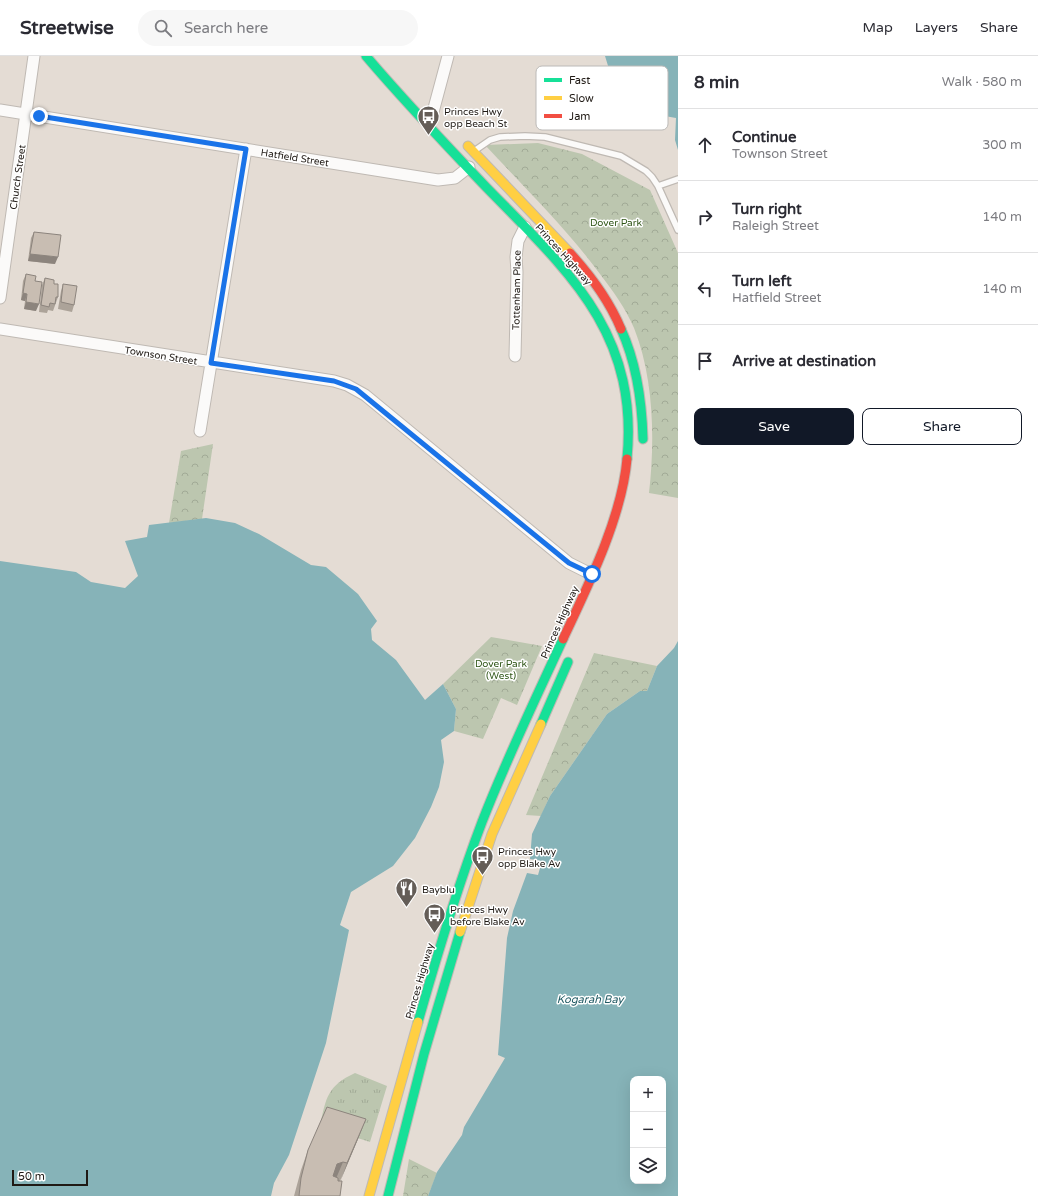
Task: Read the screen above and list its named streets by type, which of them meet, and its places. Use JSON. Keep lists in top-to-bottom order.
{
  "streets": {
    "highway": ["Princes Highway"],
    "street": [
      "Hatfield Street",
      "Church Street",
      "Tottenham Place",
      "Townson Street"
    ]
  },
  "crossings": [
    ["Hatfield Street", "Church Street"],
    ["Hatfield Street", "Princes Highway"],
    ["Princes Highway", "Tottenham Place"],
    ["Princes Highway", "Townson Street"]
  ],
  "water": ["Kogarah Bay"],
  "parks": ["Dover Park", "Dover Park (West)"],
  "places": {
    "bus stop": ["Princes Hwy opp Beach St", "Princes Hwy opp Blake Av", "Princes Hwy before Blake Av"],
    "restaurant": ["Bayblu"]
  },
  "legend": ["Fast", "Slow", "Jam"],
  "scale_bar": "50 m",
  "page": {
    "header": "Streetwise",
    "search": "Search here",
    "nav": ["Map", "Layers", "Share"],
    "heading": ["8 min", "Walk · 580 m"],
    "list": [
      ["Continue", "Townson Street", "300 m"],
      ["Turn right", "Raleigh Street", "140 m"],
      ["Turn left", "Hatfield Street", "140 m"],
      "Arrive at destination"
    ],
    "buttons": ["Save", "Share"],
    "map_buttons": ["+", "−"],
    "scale": "50 m"
  }
}
